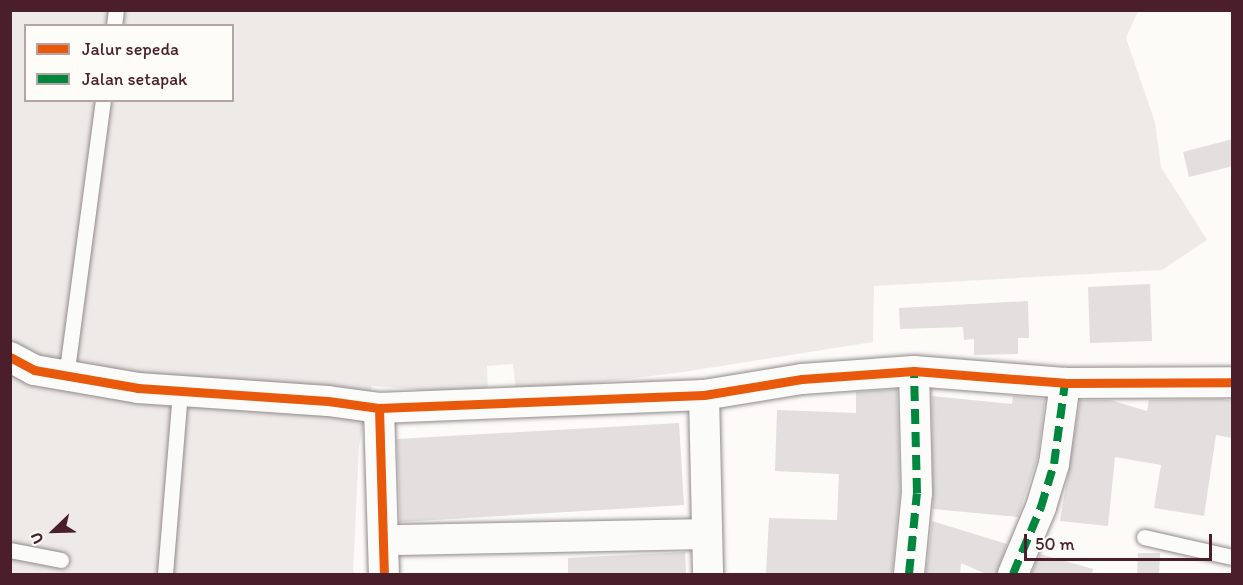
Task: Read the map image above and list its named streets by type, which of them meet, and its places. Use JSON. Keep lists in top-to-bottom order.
{
  "legend": ["Jalur sepeda", "Jalan setapak"],
  "scale_bar": "50 m",
  "north": "bottom left"
}
